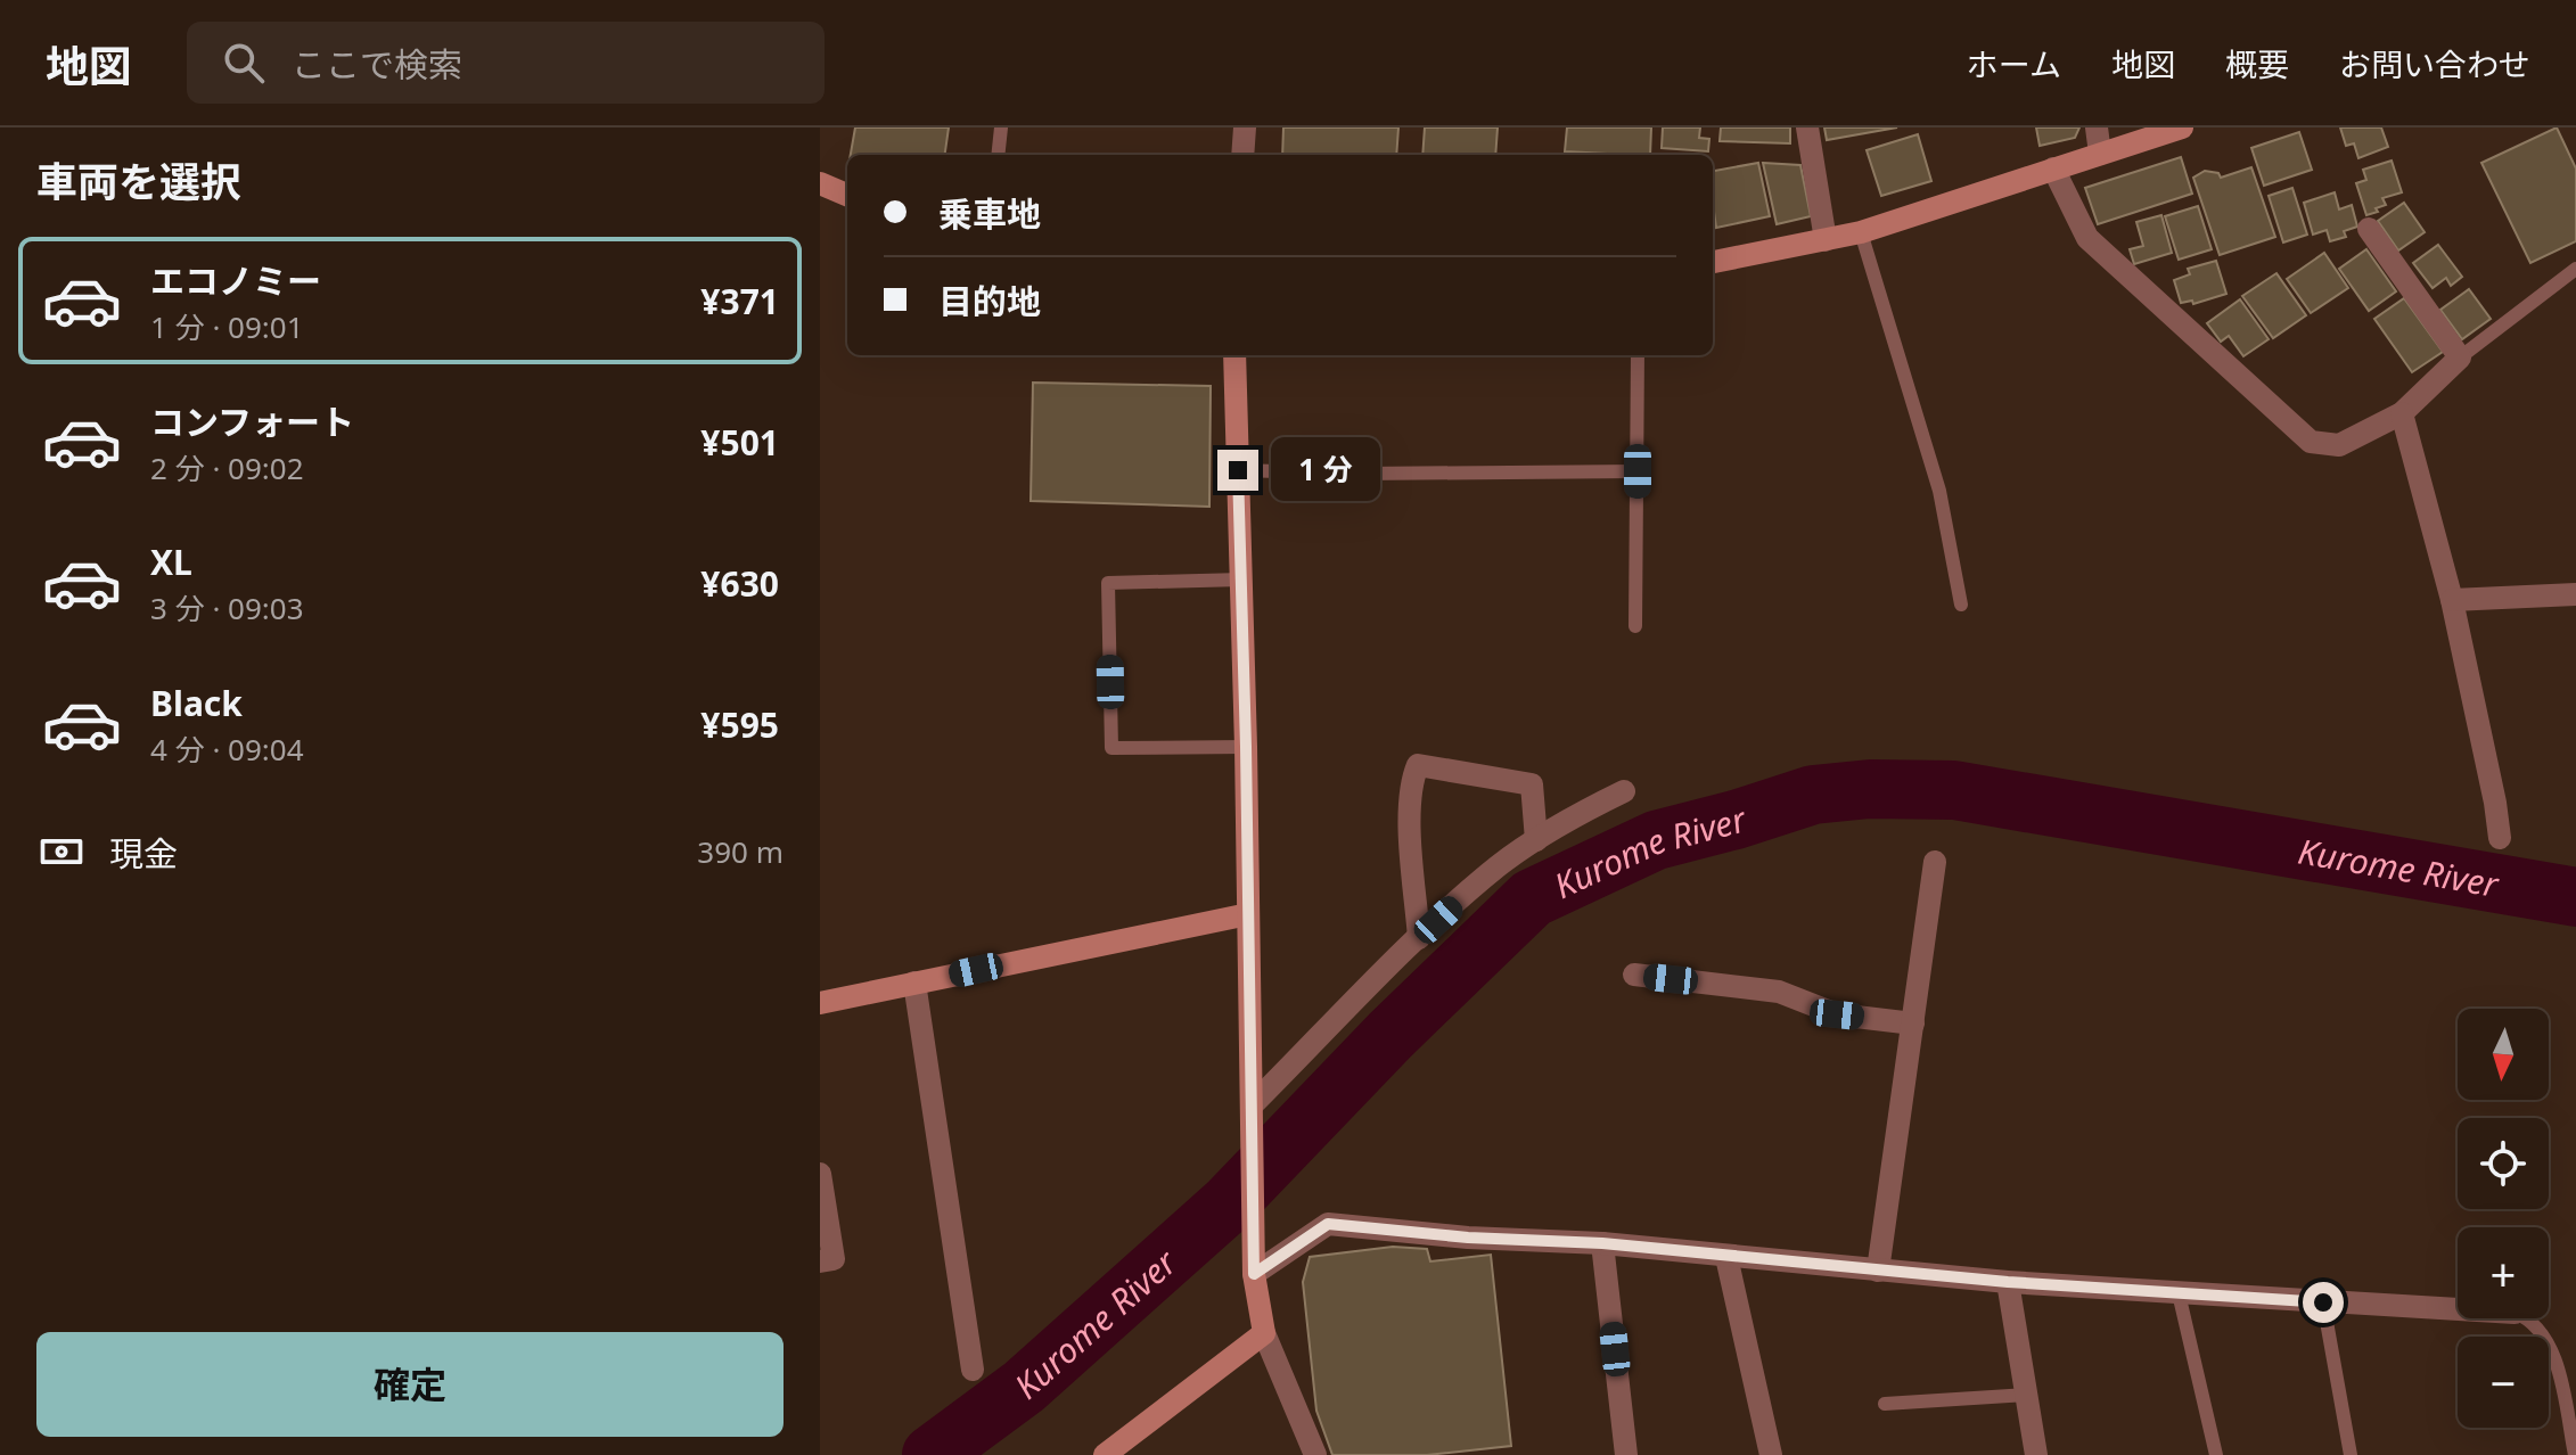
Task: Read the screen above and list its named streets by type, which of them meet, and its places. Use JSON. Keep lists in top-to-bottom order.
{
  "water": ["Kurome River"],
  "north": "bottom",
  "page": {
    "header": "地図",
    "search": "ここで検索",
    "nav": [
      "ホーム",
      "地図",
      "概要",
      "お問い合わせ"
    ],
    "heading": "車両を選択",
    "banner": ["乗車地", "目的地"],
    "list": [
      {
        "name": "エコノミー",
        "note": "1 分 · 09:01",
        "value": "¥371"
      },
      {
        "name": "コンフォート",
        "note": "2 分 · 09:02",
        "value": "¥501"
      },
      {
        "name": "XL",
        "note": "3 分 · 09:03",
        "value": "¥630"
      },
      {
        "name": "Black",
        "note": "4 分 · 09:04",
        "value": "¥595"
      }
    ],
    "bubble": "1 分",
    "pay": ["現金", "390 m"],
    "map_buttons": ["+", "−"],
    "buttons": "確定"
  }
}
